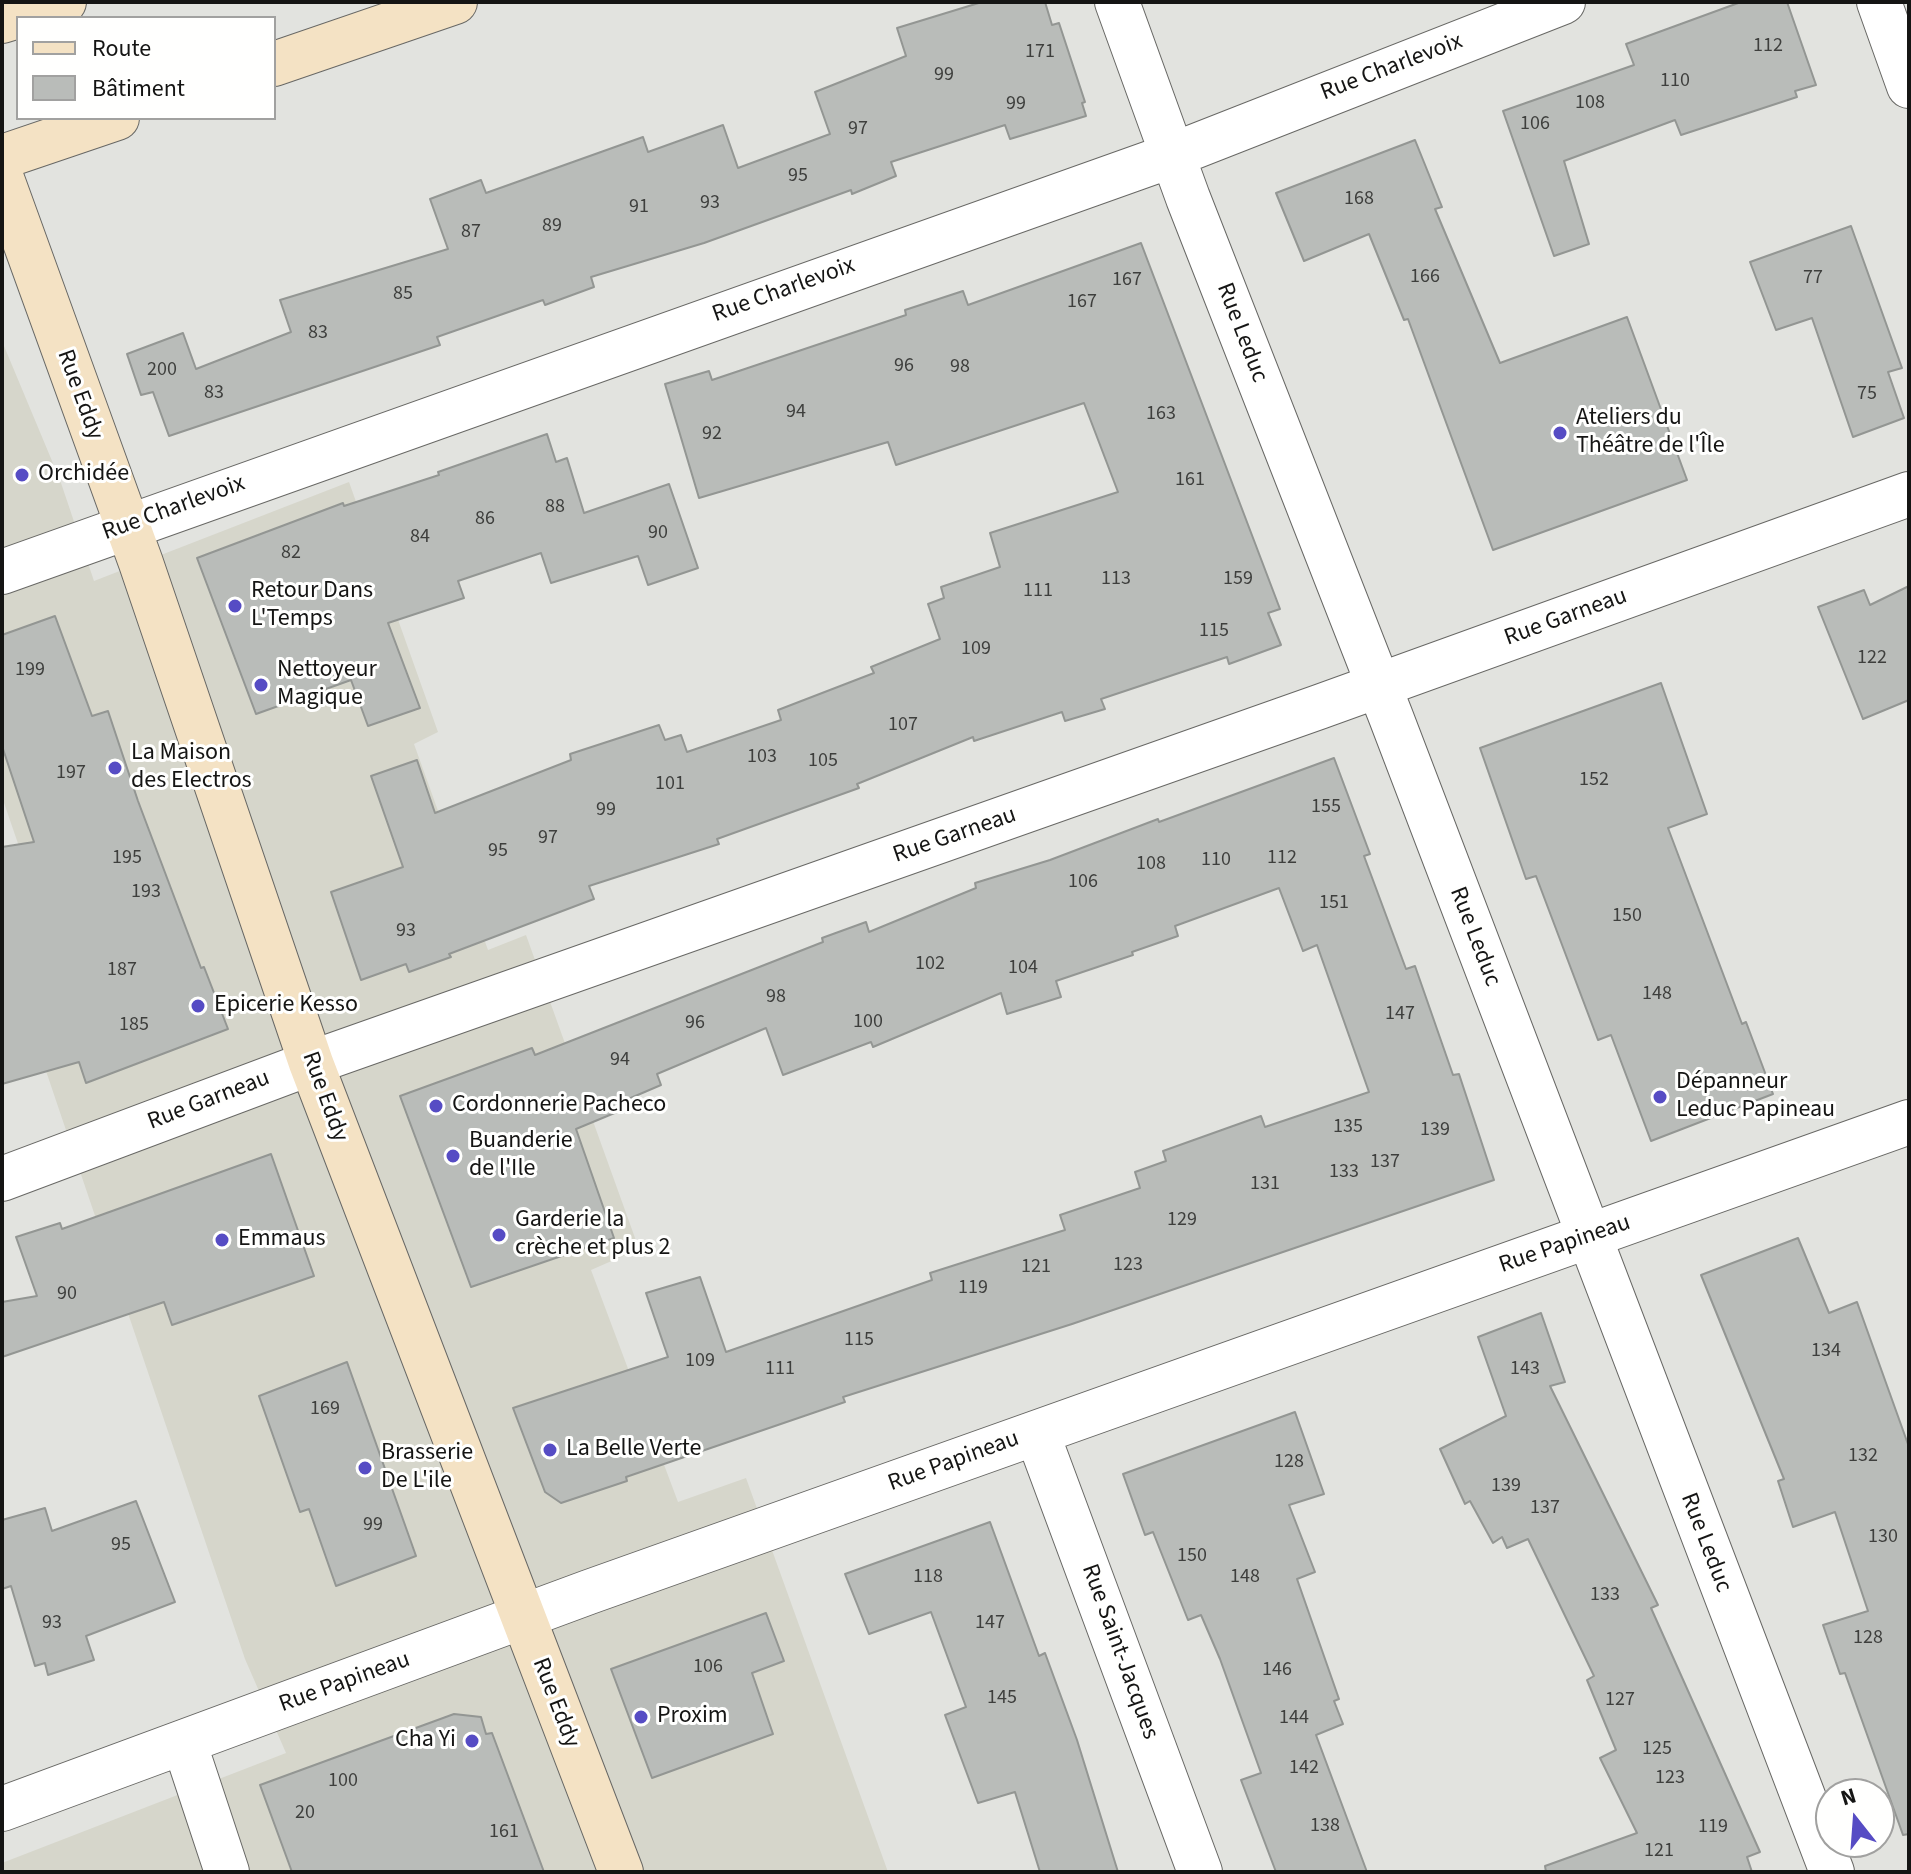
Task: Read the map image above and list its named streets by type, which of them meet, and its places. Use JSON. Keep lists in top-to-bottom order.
{
  "streets": {
    "main road": ["Rue Eddy"],
    "street": [
      "Rue Charlevoix",
      "Rue Leduc",
      "Rue Garneau",
      "Rue Papineau",
      "Rue Saint-Jacques"
    ]
  },
  "crossings": [
    ["Rue Charlevoix", "Rue Leduc"],
    ["Rue Charlevoix", "Rue Eddy"],
    ["Rue Leduc", "Rue Garneau"],
    ["Rue Leduc", "Rue Papineau"],
    ["Rue Eddy", "Rue Garneau"],
    ["Rue Eddy", "Rue Papineau"],
    ["Rue Papineau", "Rue Saint-Jacques"]
  ],
  "places": [
    "Ateliers du Théâtre de l'Île",
    "Orchidée",
    "Retour Dans L'Temps",
    "Nettoyeur Magique",
    "La Maison des Electros",
    "Epicerie Kesso",
    "Dépanneur Leduc Papineau",
    "Cordonnerie Pacheco",
    "Buanderie de l'Ile",
    "Garderie la crèche et plus 2",
    "Emmaus",
    "La Belle Verte",
    "Brasserie De L'ile",
    "Proxim",
    "Cha Yi"
  ],
  "house_numbers": [
    "112",
    "171",
    "99",
    "110",
    "108",
    "99",
    "106",
    "97",
    "95",
    "168",
    "93",
    "91",
    "89",
    "87",
    "166",
    "77",
    "167",
    "85",
    "167",
    "83",
    "96",
    "98",
    "200",
    "83",
    "75",
    "94",
    "163",
    "92",
    "161",
    "88",
    "86",
    "90",
    "84",
    "82",
    "113",
    "159",
    "111",
    "115",
    "109",
    "122",
    "199",
    "107",
    "103",
    "105",
    "197",
    "152",
    "101",
    "155",
    "99",
    "97",
    "95",
    "195",
    "112",
    "110",
    "108",
    "106",
    "193",
    "151",
    "150",
    "93",
    "102",
    "104",
    "187",
    "148",
    "98",
    "147",
    "100",
    "96",
    "185",
    "94",
    "135",
    "139",
    "137",
    "133",
    "131",
    "129",
    "123",
    "121",
    "119",
    "90",
    "115",
    "134",
    "109",
    "111",
    "143",
    "169",
    "132",
    "128",
    "139",
    "137",
    "99",
    "130",
    "95",
    "150",
    "118",
    "148",
    "133",
    "93",
    "147",
    "128",
    "106",
    "146",
    "145",
    "127",
    "144",
    "125",
    "142",
    "123",
    "100",
    "20",
    "138",
    "119",
    "161",
    "121"
  ],
  "legend": ["Route", "Bâtiment"],
  "north": "top"
}
